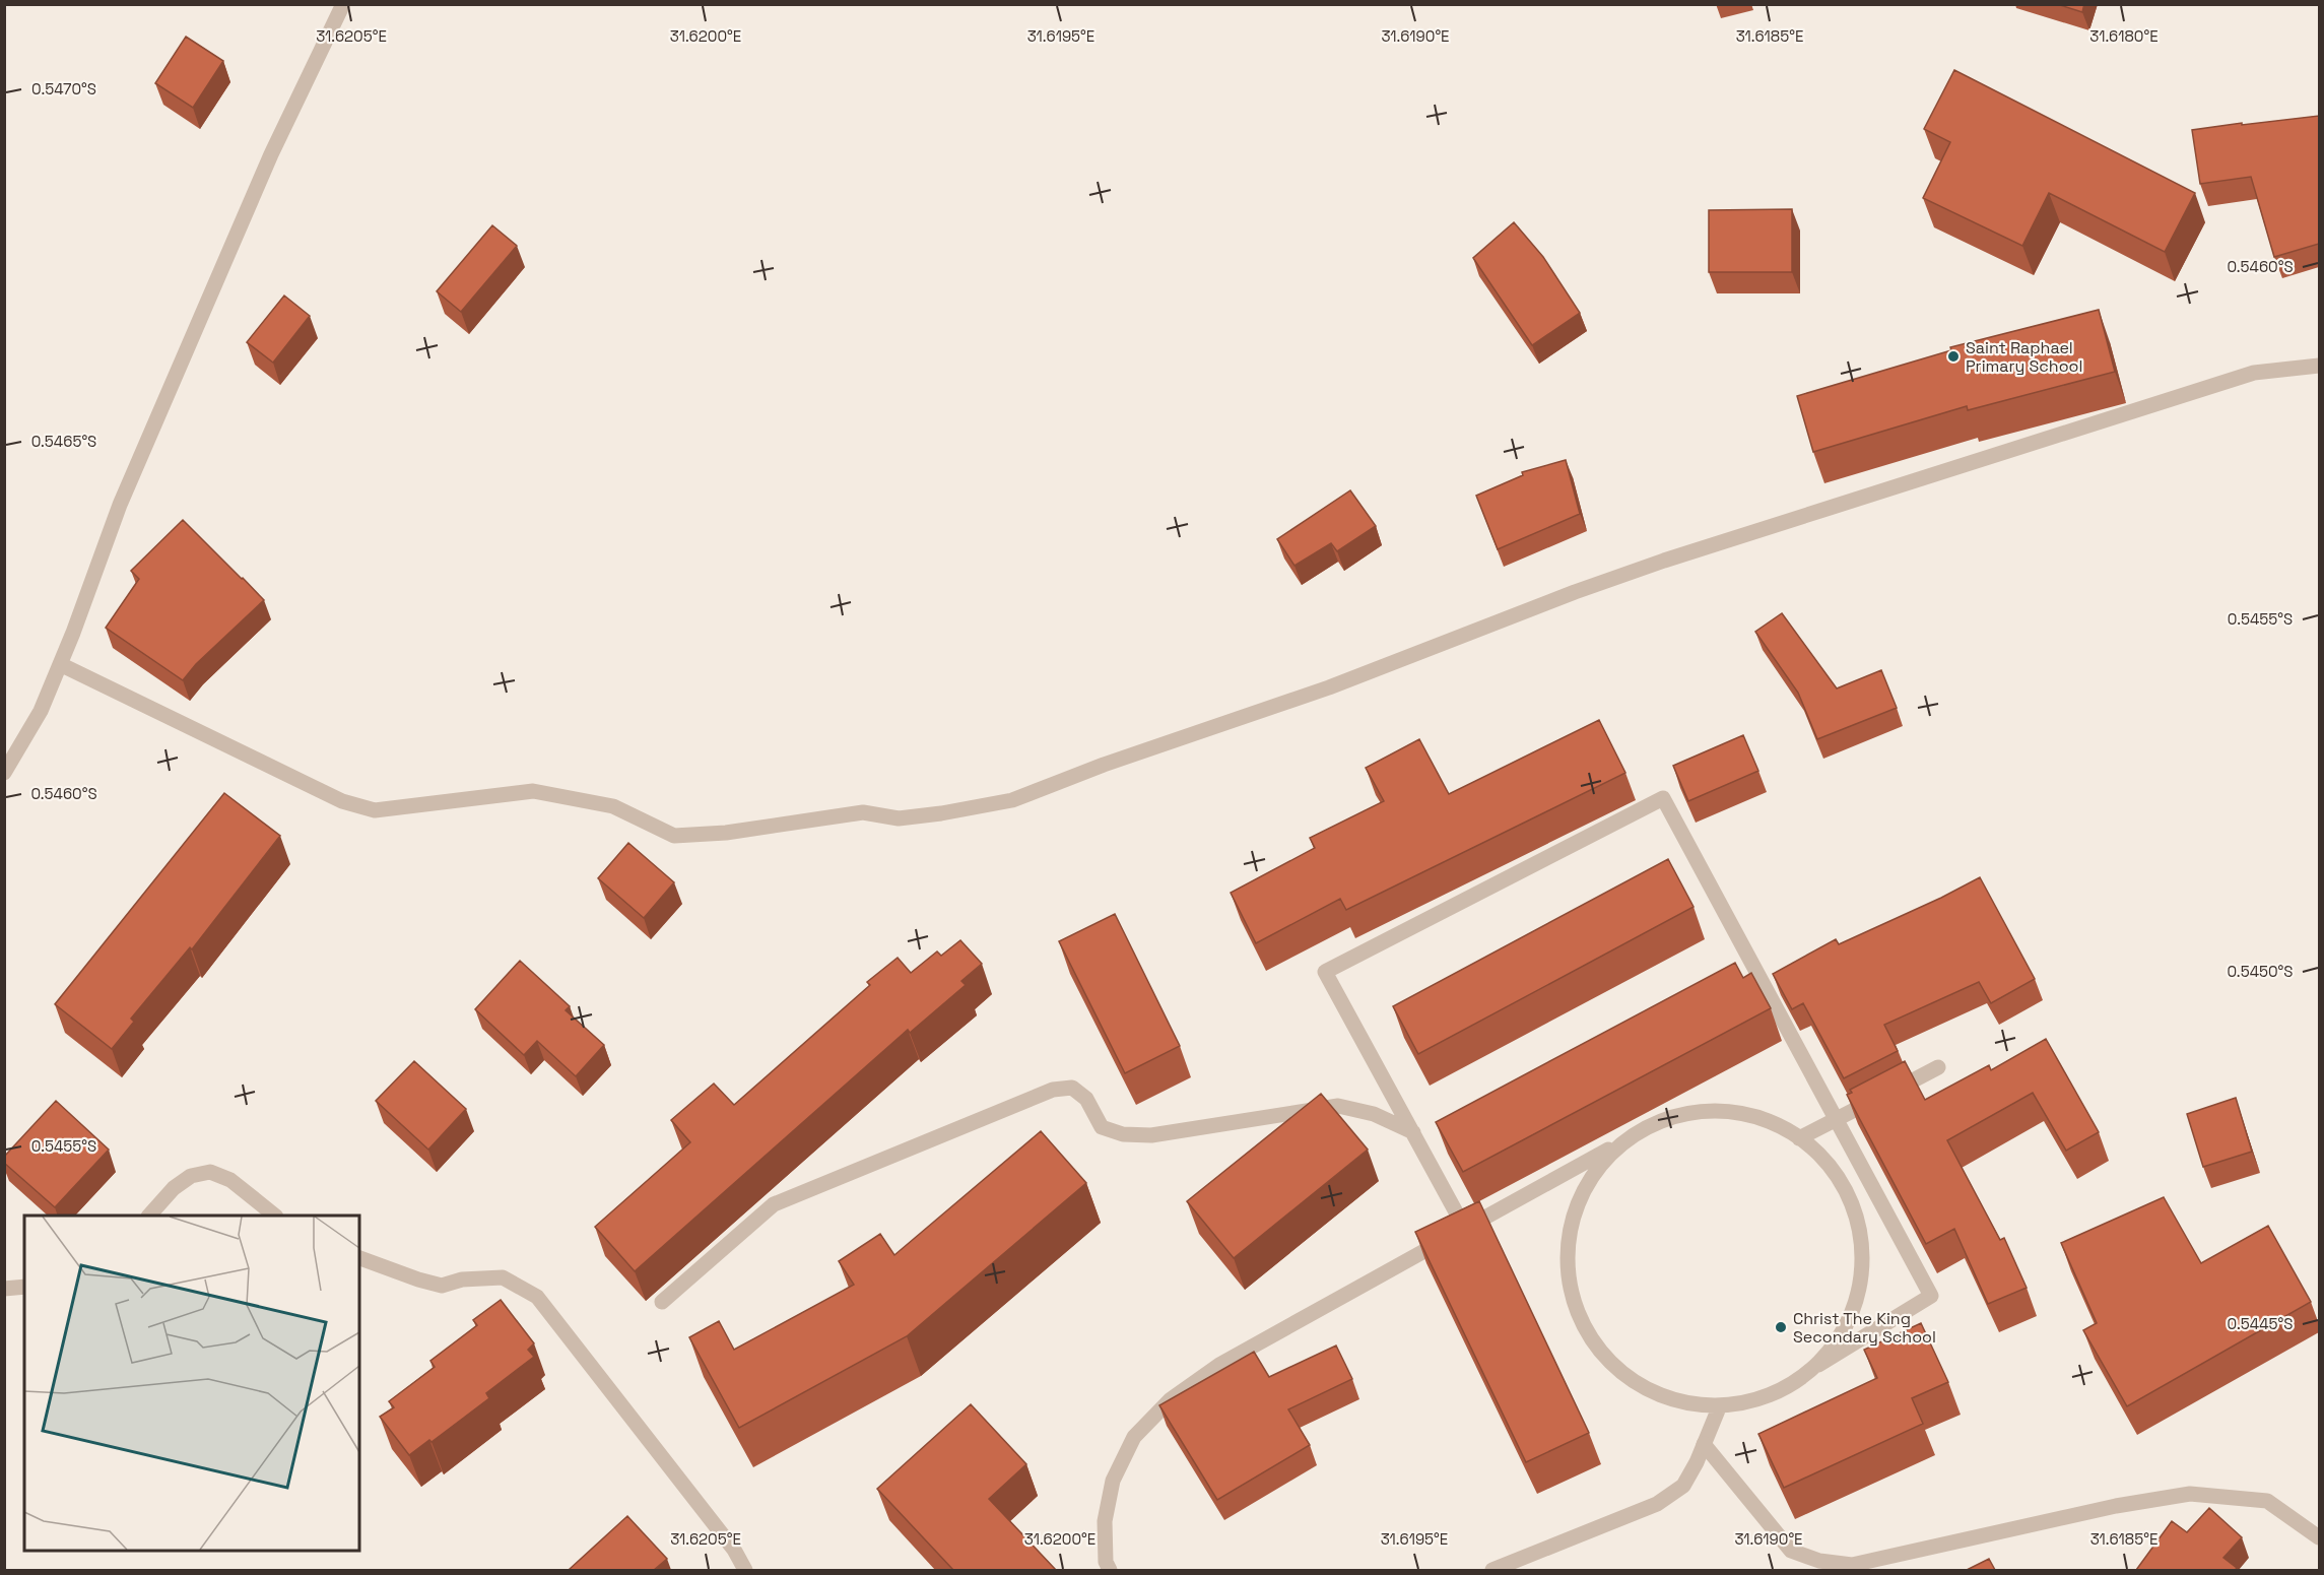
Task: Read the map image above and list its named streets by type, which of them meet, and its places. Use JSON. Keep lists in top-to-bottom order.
{
  "places": ["Saint Raphael Primary School", "Christ The King Secondary School"],
  "coordinates": [
    "31.6205°E",
    "31.6200°E",
    "31.6195°E",
    "31.6190°E",
    "31.6185°E",
    "31.6180°E",
    "0.5470°S",
    "0.5460°S",
    "0.5465°S",
    "0.5455°S",
    "0.5450°S",
    "0.5445°S"
  ]
}
